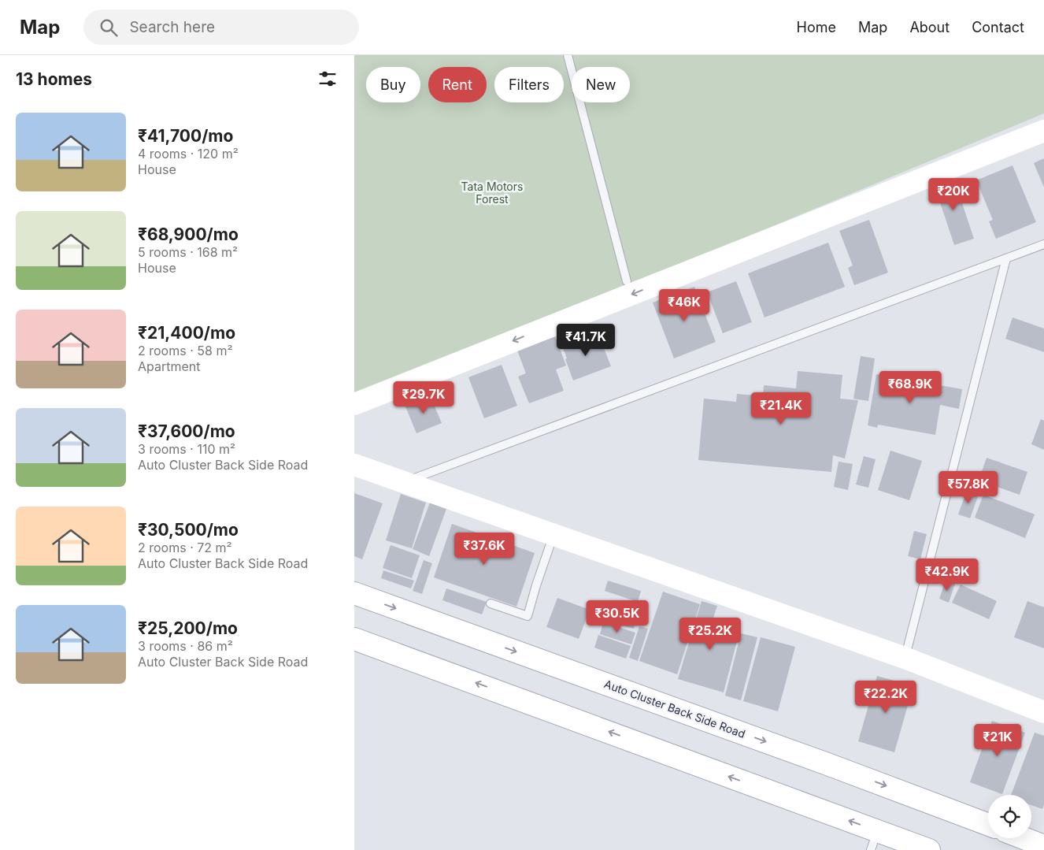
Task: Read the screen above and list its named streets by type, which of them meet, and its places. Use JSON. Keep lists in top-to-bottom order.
{
  "streets": {
    "main road": ["Auto Cluster Back Side Road"]
  },
  "parks": ["Tata Motors Forest"],
  "page": {
    "header": "Map",
    "search": "Search here",
    "nav": [
      "Home",
      "Map",
      "About",
      "Contact"
    ],
    "heading": "13 homes",
    "chip": [
      "Buy",
      "Rent",
      "Filters",
      "New"
    ],
    "list": [
      {
        "name": "₹41,700/mo",
        "note": "4 rooms · 120 m² · House"
      },
      {
        "name": "₹68,900/mo",
        "note": "5 rooms · 168 m² · House"
      },
      {
        "name": "₹21,400/mo",
        "note": "2 rooms · 58 m² · Apartment"
      },
      {
        "name": "₹37,600/mo",
        "note": "3 rooms · 110 m² · Auto Cluster Back Side Road"
      },
      {
        "name": "₹30,500/mo",
        "note": "2 rooms · 72 m² · Auto Cluster Back Side Road"
      },
      {
        "name": "₹25,200/mo",
        "note": "3 rooms · 86 m² · Auto Cluster Back Side Road"
      }
    ],
    "price": [
      "₹20K",
      "₹46K",
      "₹41.7K",
      "₹68.9K",
      "₹29.7K",
      "₹21.4K",
      "₹57.8K",
      "₹37.6K",
      "₹42.9K",
      "₹30.5K",
      "₹25.2K",
      "₹22.2K",
      "₹21K"
    ]
  }
}
